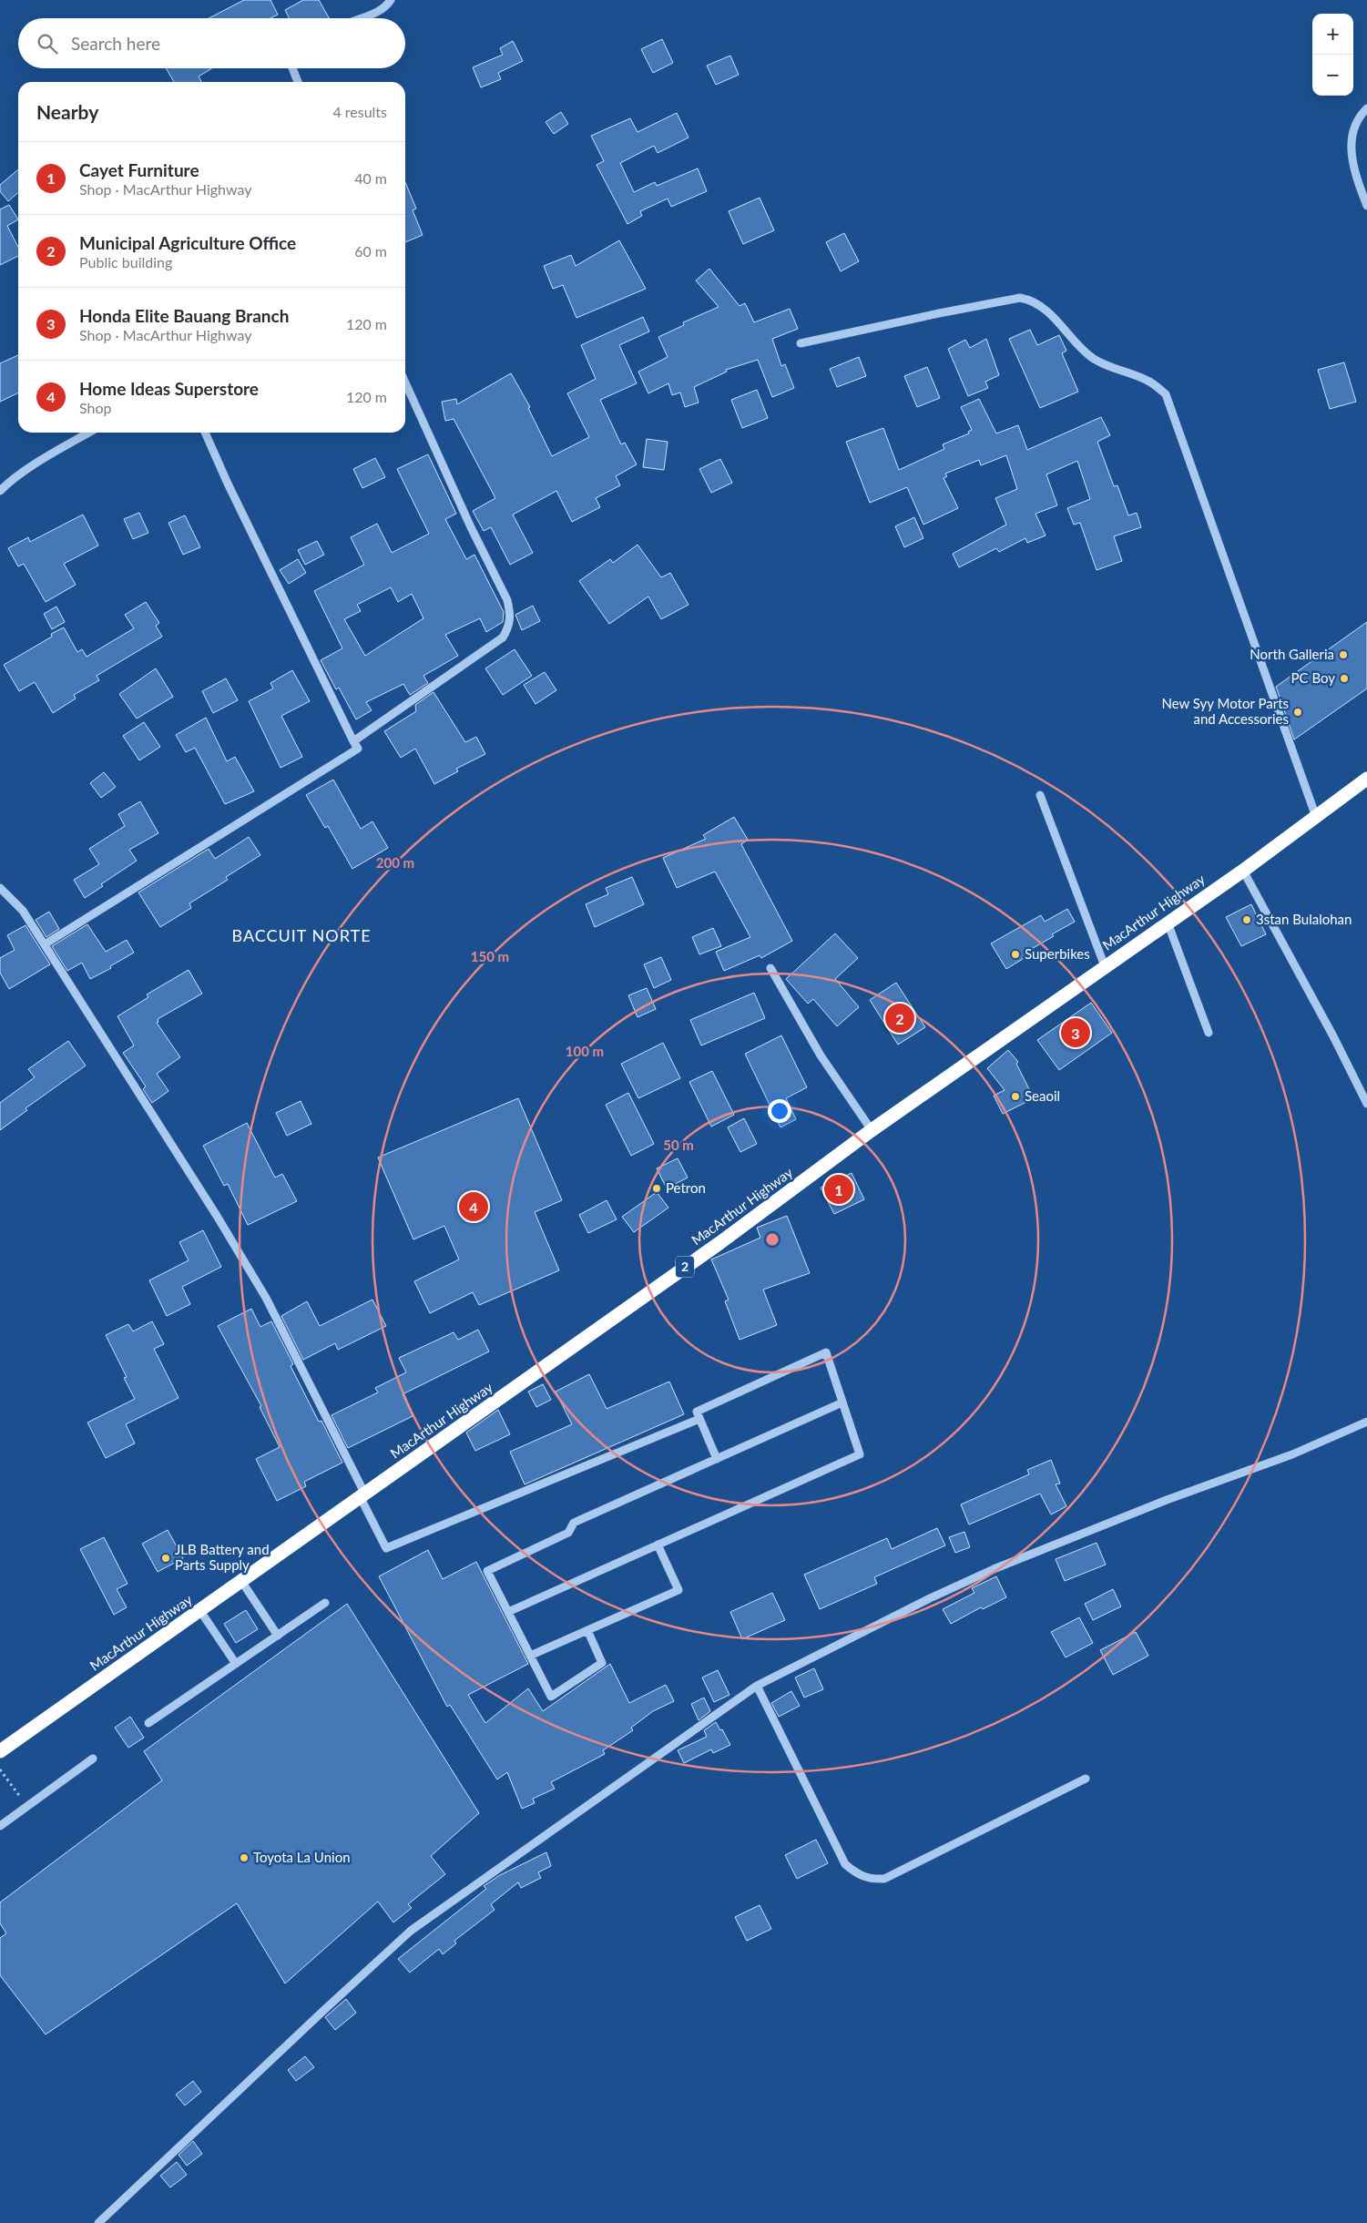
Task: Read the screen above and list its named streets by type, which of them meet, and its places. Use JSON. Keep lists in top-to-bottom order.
{
  "streets": {
    "highway": ["MacArthur Highway", "2"]
  },
  "districts": ["BACCUIT NORTE"],
  "places": [
    "North Galleria",
    "PC Boy",
    "New Syy Motor Parts and Accessories",
    "3stan Bulalohan",
    "Superbikes",
    "Seaoil",
    "Petron",
    "JLB Battery and Parts Supply",
    "Toyota La Union"
  ],
  "page": {
    "map_buttons": ["+", "−"],
    "search": "Search here",
    "heading": ["Nearby", "4 results"],
    "list": [
      {
        "mark": "1",
        "name": "Cayet Furniture",
        "note": "Shop · MacArthur Highway",
        "value": "40 m"
      },
      {
        "mark": "2",
        "name": "Municipal Agriculture Office",
        "note": "Public building",
        "value": "60 m"
      },
      {
        "mark": "3",
        "name": "Honda Elite Bauang Branch",
        "note": "Shop · MacArthur Highway",
        "value": "120 m"
      },
      {
        "mark": "4",
        "name": "Home Ideas Superstore",
        "note": "Shop",
        "value": "120 m"
      }
    ],
    "pins": [
      "2",
      "3",
      "1",
      "4"
    ]
  },
  "rings": [
    "200 m",
    "150 m",
    "100 m",
    "50 m"
  ]
}
